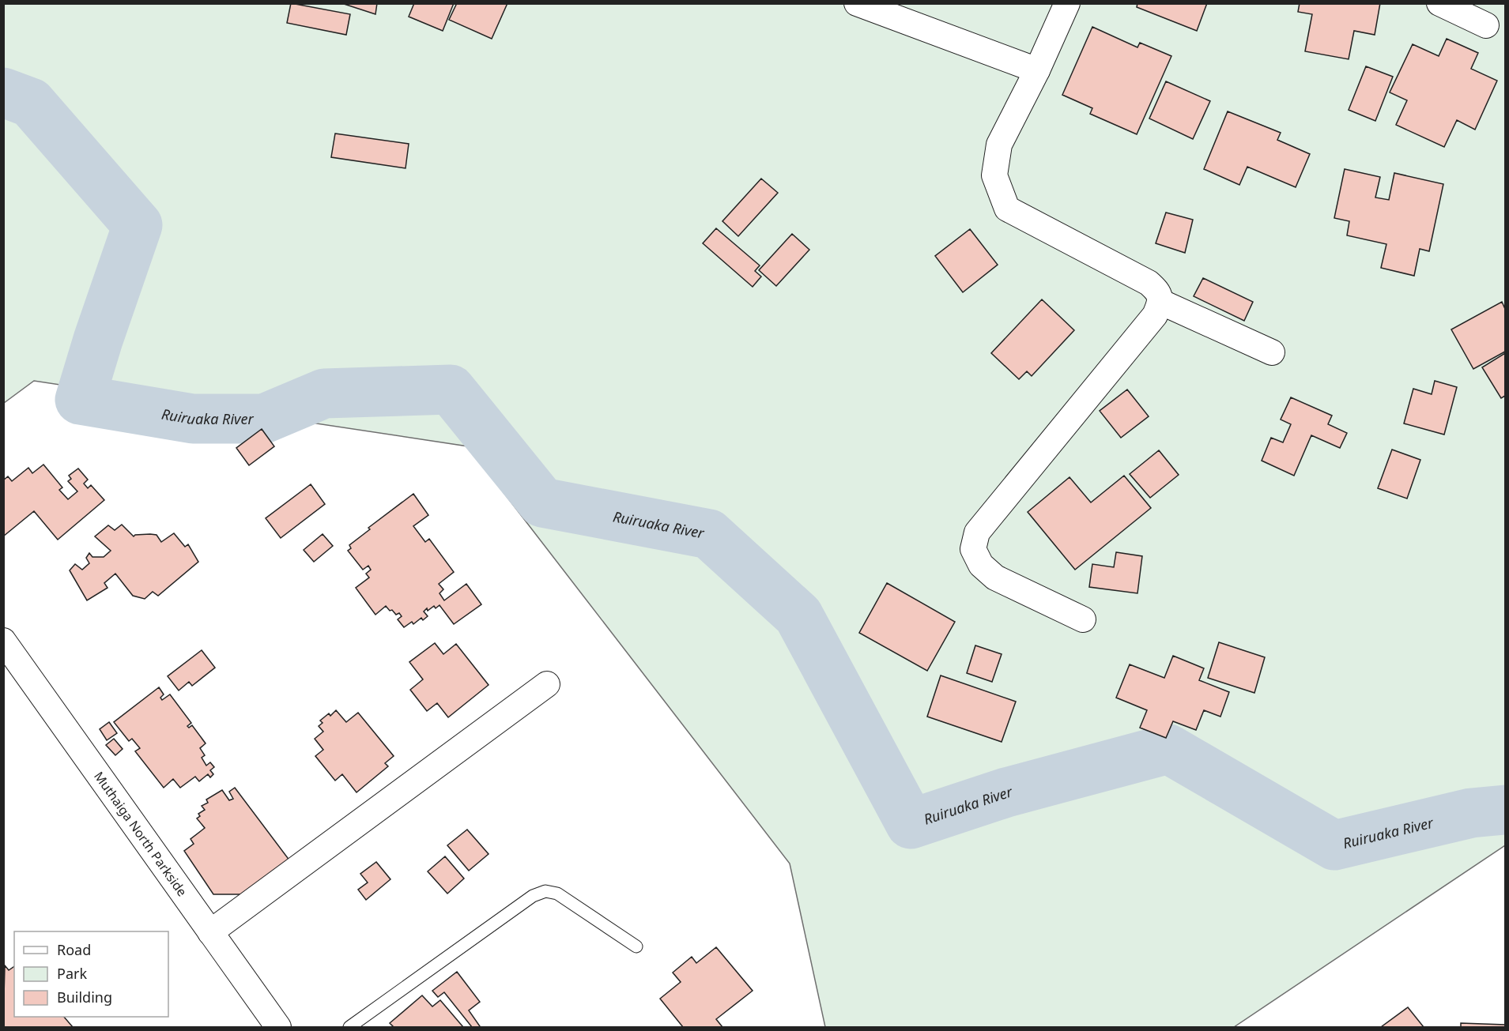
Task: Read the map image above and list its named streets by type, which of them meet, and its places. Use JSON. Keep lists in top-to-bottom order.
{
  "streets": {
    "street": ["Muthaiga North Parkside"]
  },
  "water": ["Ruiruaka River"],
  "legend": ["Road", "Park", "Building"]
}
